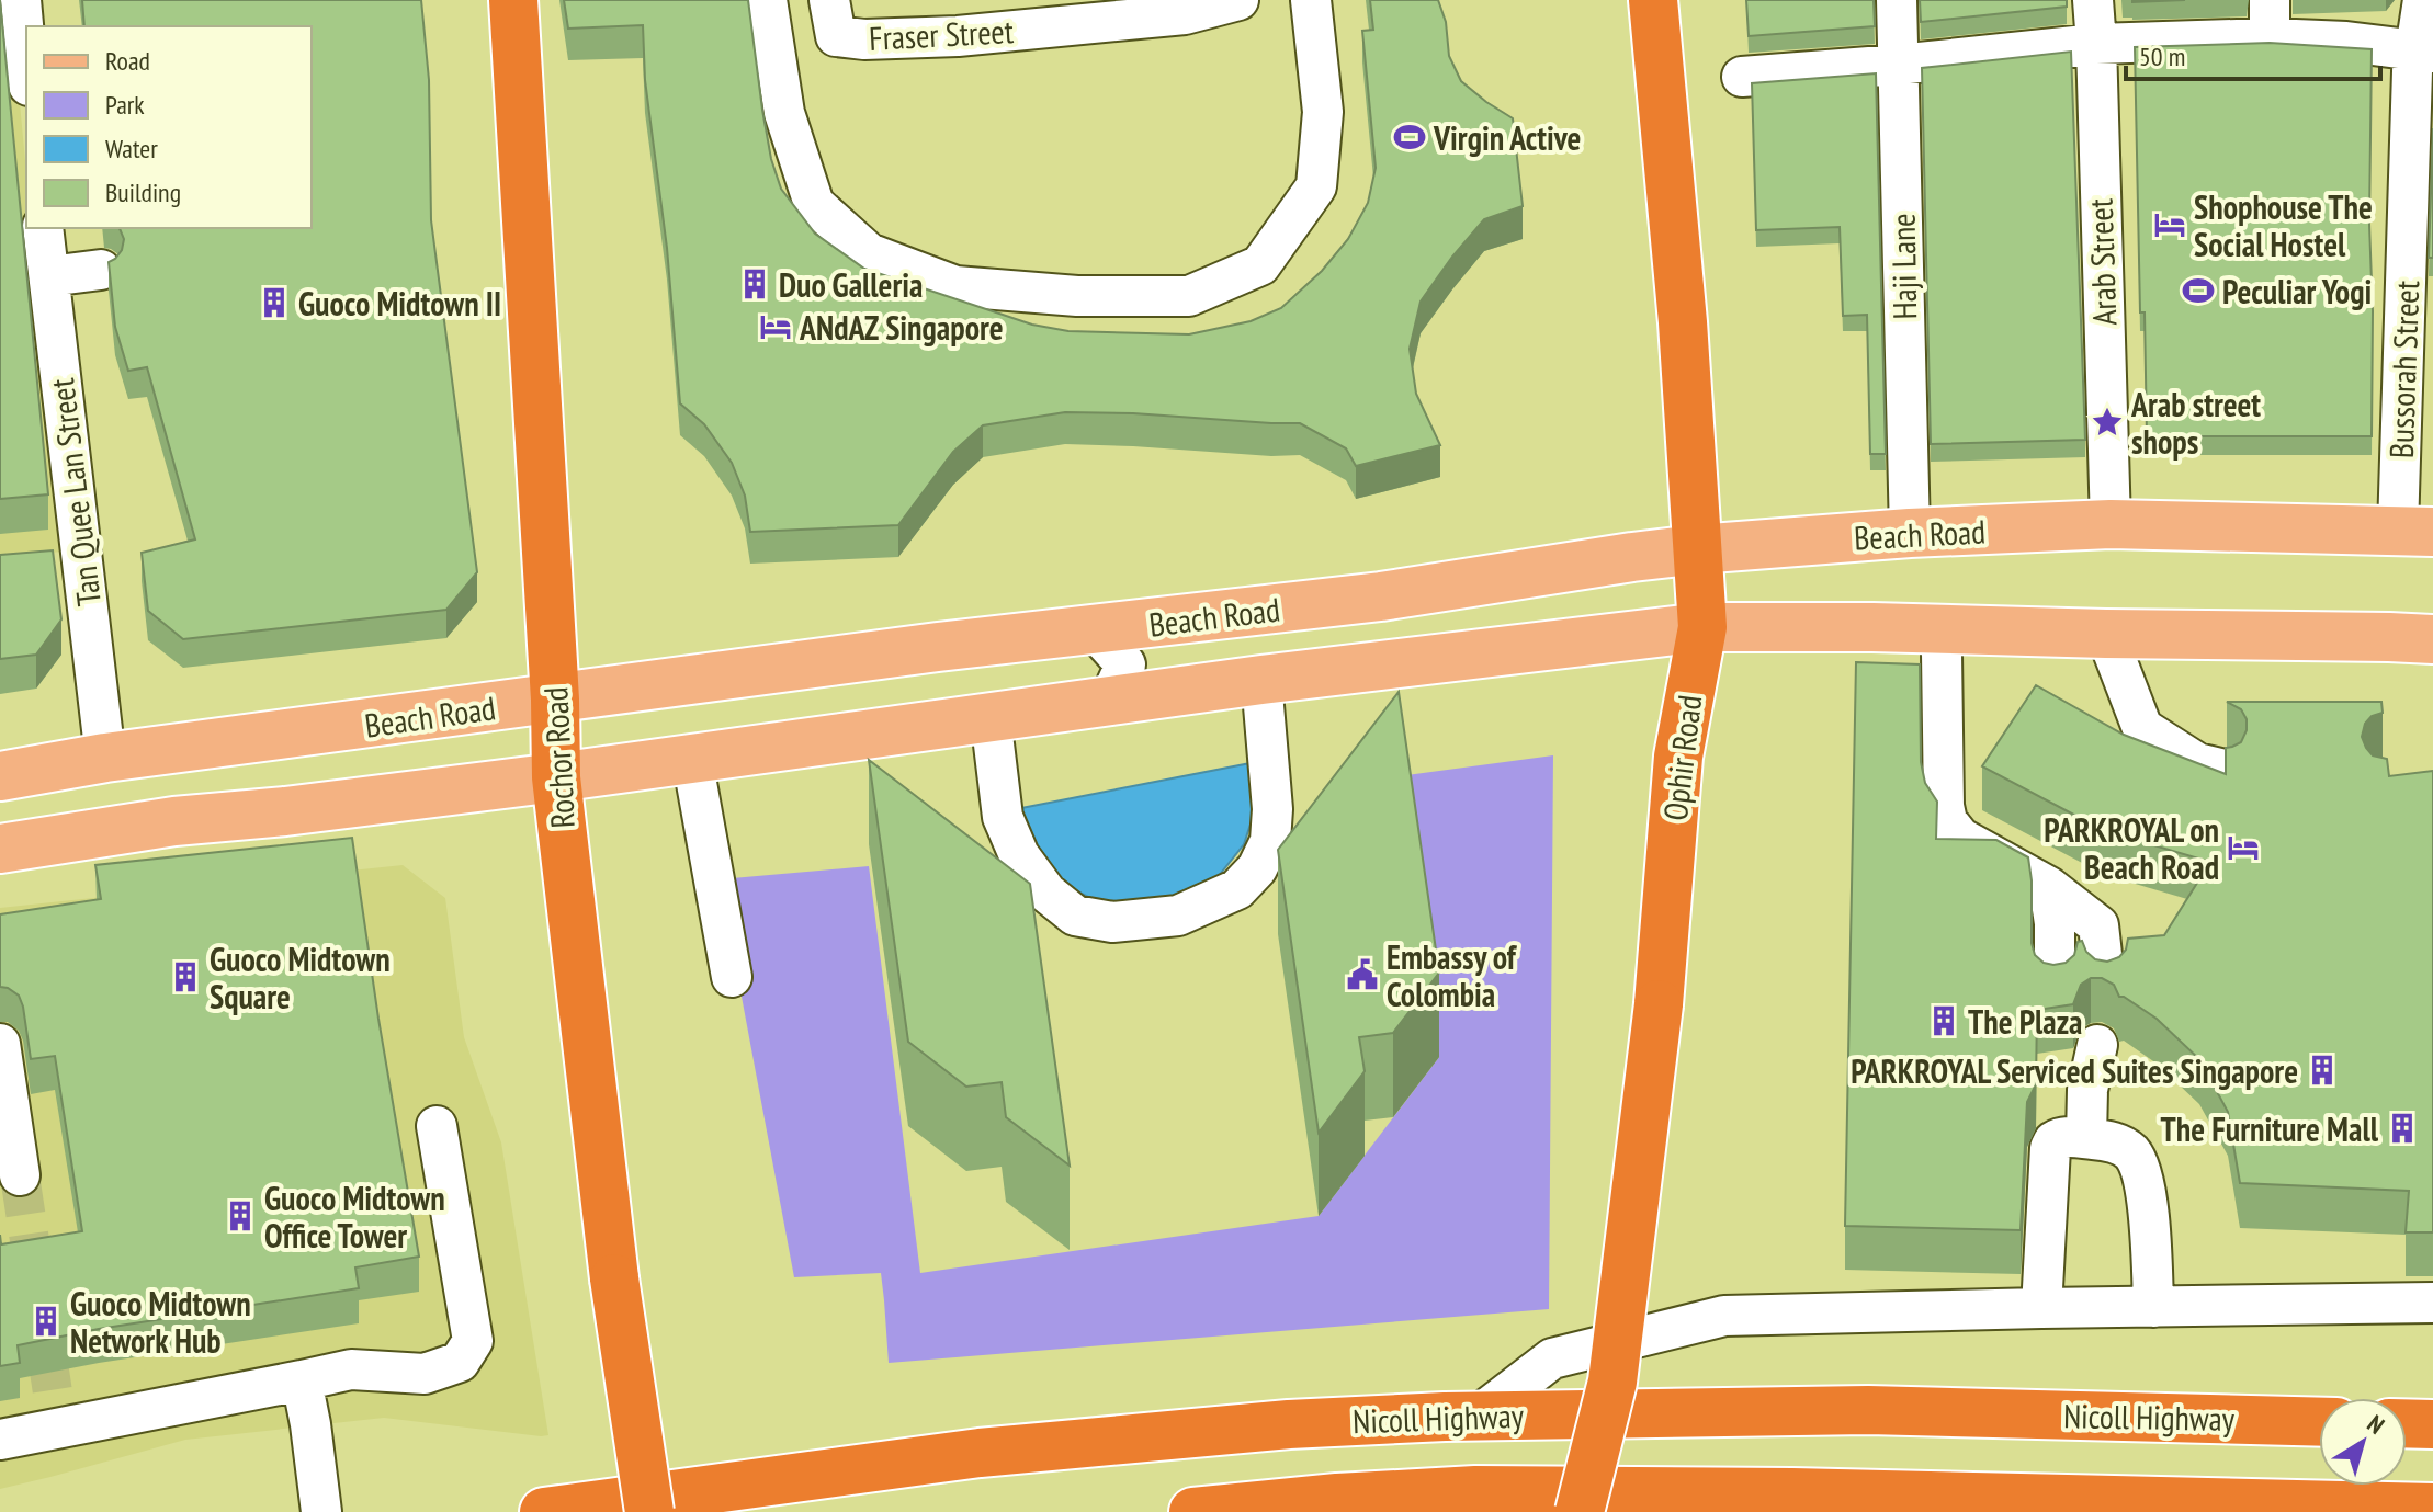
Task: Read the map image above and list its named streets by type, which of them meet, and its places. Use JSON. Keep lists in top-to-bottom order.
{
  "streets": {
    "highway": ["Rochor Road", "Ophir Road", "Nicoll Highway"],
    "main road": ["Beach Road"],
    "street": [
      "Fraser Street",
      "Arab Street",
      "Haji Lane",
      "Bussorah Street",
      "Tan Quee Lan Street"
    ]
  },
  "crossings": [
    ["Arab Street", "Beach Road"],
    ["Haji Lane", "Beach Road"],
    ["Bussorah Street", "Beach Road"],
    ["Tan Quee Lan Street", "Beach Road"],
    ["Beach Road", "Rochor Road"],
    ["Beach Road", "Ophir Road"]
  ],
  "places": {
    "sports": ["Virgin Active", "Peculiar Yogi"],
    "hotel": ["Shophouse The Social Hostel", "ANdAZ Singapore", "PARKROYAL on Beach Road"],
    "building": [
      "Duo Galleria",
      "Guoco Midtown II",
      "Guoco Midtown Square",
      "The Plaza",
      "PARKROYAL Serviced Suites Singapore",
      "The Furniture Mall",
      "Guoco Midtown Office Tower",
      "Guoco Midtown Network Hub"
    ],
    "place": ["Arab street shops"],
    "public building": ["Embassy of Colombia"]
  },
  "legend": [
    "Road",
    "Park",
    "Water",
    "Building"
  ],
  "scale_bar": "50 m",
  "north": "top right"
}
